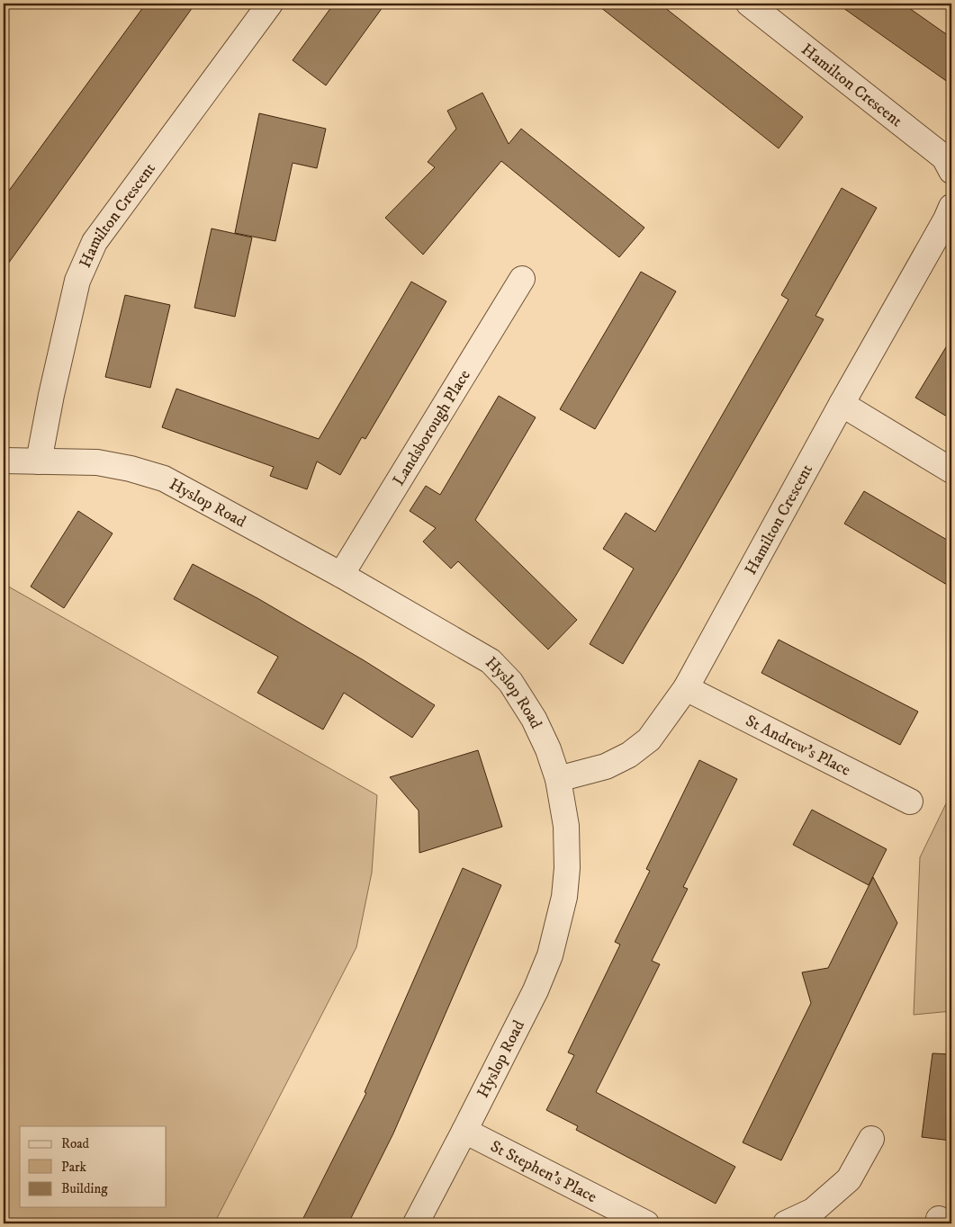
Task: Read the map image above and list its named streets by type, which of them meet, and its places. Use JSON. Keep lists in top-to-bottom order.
{
  "streets": {
    "street": [
      "Hamilton Crescent",
      "Landsborough Place",
      "Hyslop Road",
      "St Andrew's Place",
      "St Stephen's Place"
    ]
  },
  "crossings": [
    ["Hamilton Crescent", "Hyslop Road"],
    ["Hamilton Crescent", "St Andrew's Place"],
    ["Landsborough Place", "Hyslop Road"],
    ["Hyslop Road", "St Stephen's Place"]
  ],
  "legend": ["Road", "Park", "Building"]
}
